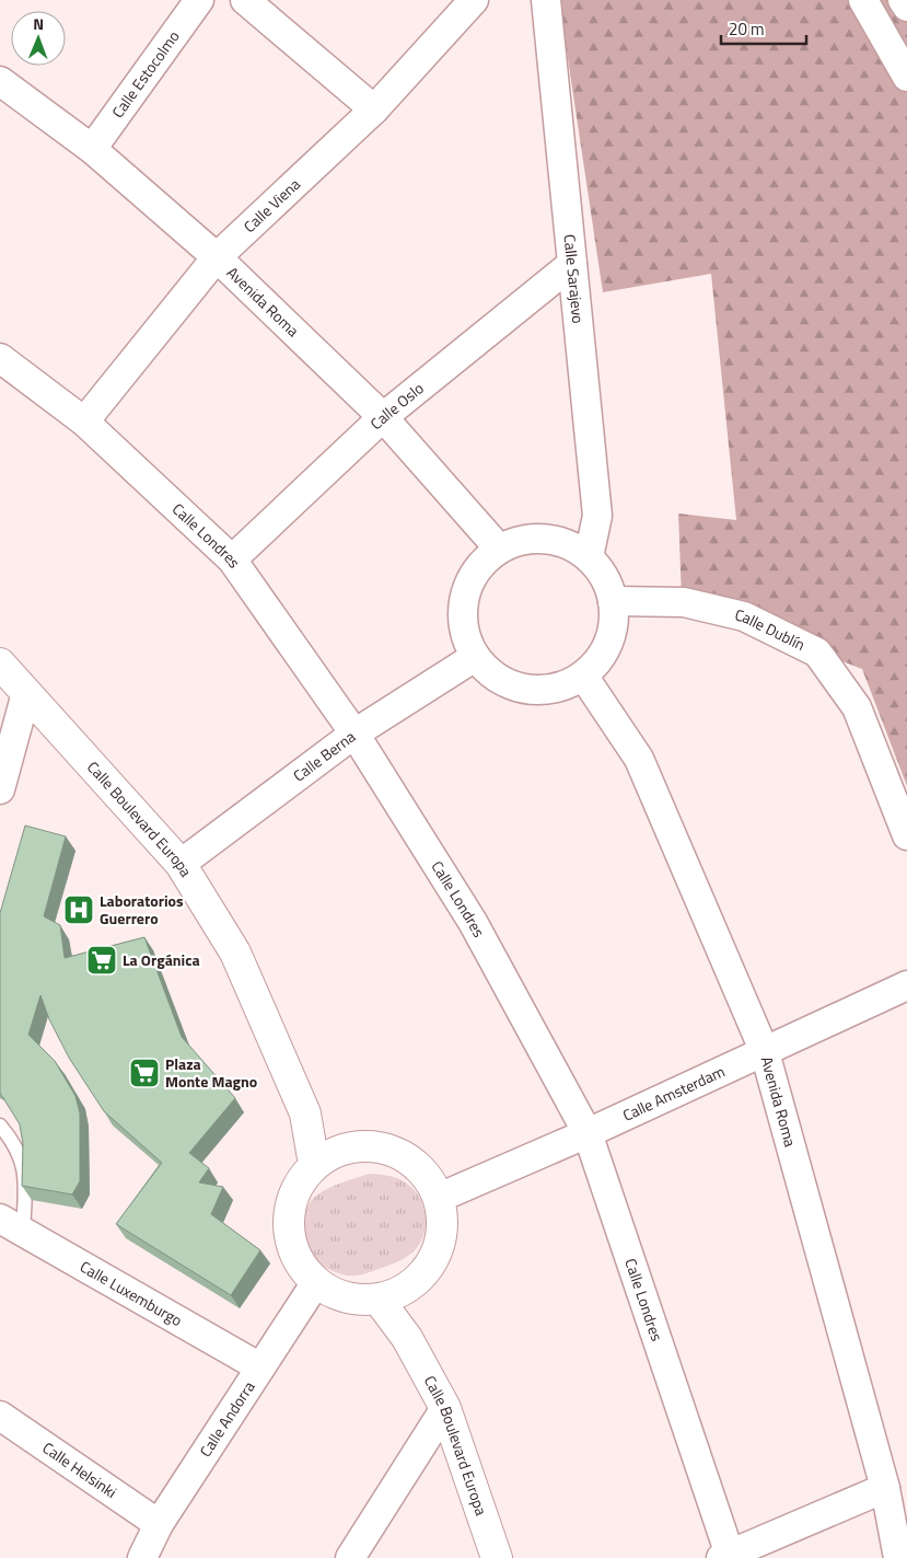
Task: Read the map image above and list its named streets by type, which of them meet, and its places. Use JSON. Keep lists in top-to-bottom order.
{
  "streets": {
    "main road": ["Calle Boulevard Europa"],
    "street": [
      "Calle Estocolmo",
      "Calle Viena",
      "Calle Sarajevo",
      "Avenida Roma",
      "Calle Oslo",
      "Calle Londres",
      "Calle Dublín",
      "Calle Berna",
      "Calle Amsterdam",
      "Calle Luxemburgo",
      "Calle Andorra",
      "Calle Helsinki"
    ]
  },
  "crossings": [
    ["Calle Estocolmo", "Avenida Roma"],
    ["Calle Viena", "Avenida Roma"],
    ["Calle Viena", "Calle Londres"],
    ["Calle Sarajevo", "Avenida Roma"],
    ["Calle Sarajevo", "Calle Oslo"],
    ["Calle Sarajevo", "Calle Dublín"],
    ["Calle Sarajevo", "Calle Berna"],
    ["Avenida Roma", "Calle Oslo"],
    ["Avenida Roma", "Calle Dublín"],
    ["Avenida Roma", "Calle Berna"],
    ["Avenida Roma", "Calle Amsterdam"],
    ["Calle Oslo", "Calle Londres"],
    ["Calle Londres", "Calle Berna"],
    ["Calle Londres", "Calle Amsterdam"],
    ["Calle Dublín", "Calle Berna"],
    ["Calle Berna", "Calle Boulevard Europa"],
    ["Calle Boulevard Europa", "Calle Amsterdam"],
    ["Calle Boulevard Europa", "Calle Andorra"],
    ["Calle Amsterdam", "Calle Andorra"],
    ["Calle Luxemburgo", "Calle Andorra"],
    ["Calle Andorra", "Calle Helsinki"]
  ],
  "places": {
    "hospital": ["Laboratorios Guerrero"],
    "supermarket": ["La Orgánica", "Plaza Monte Magno"]
  },
  "scale_bar": "20 m",
  "north": "top"
}
